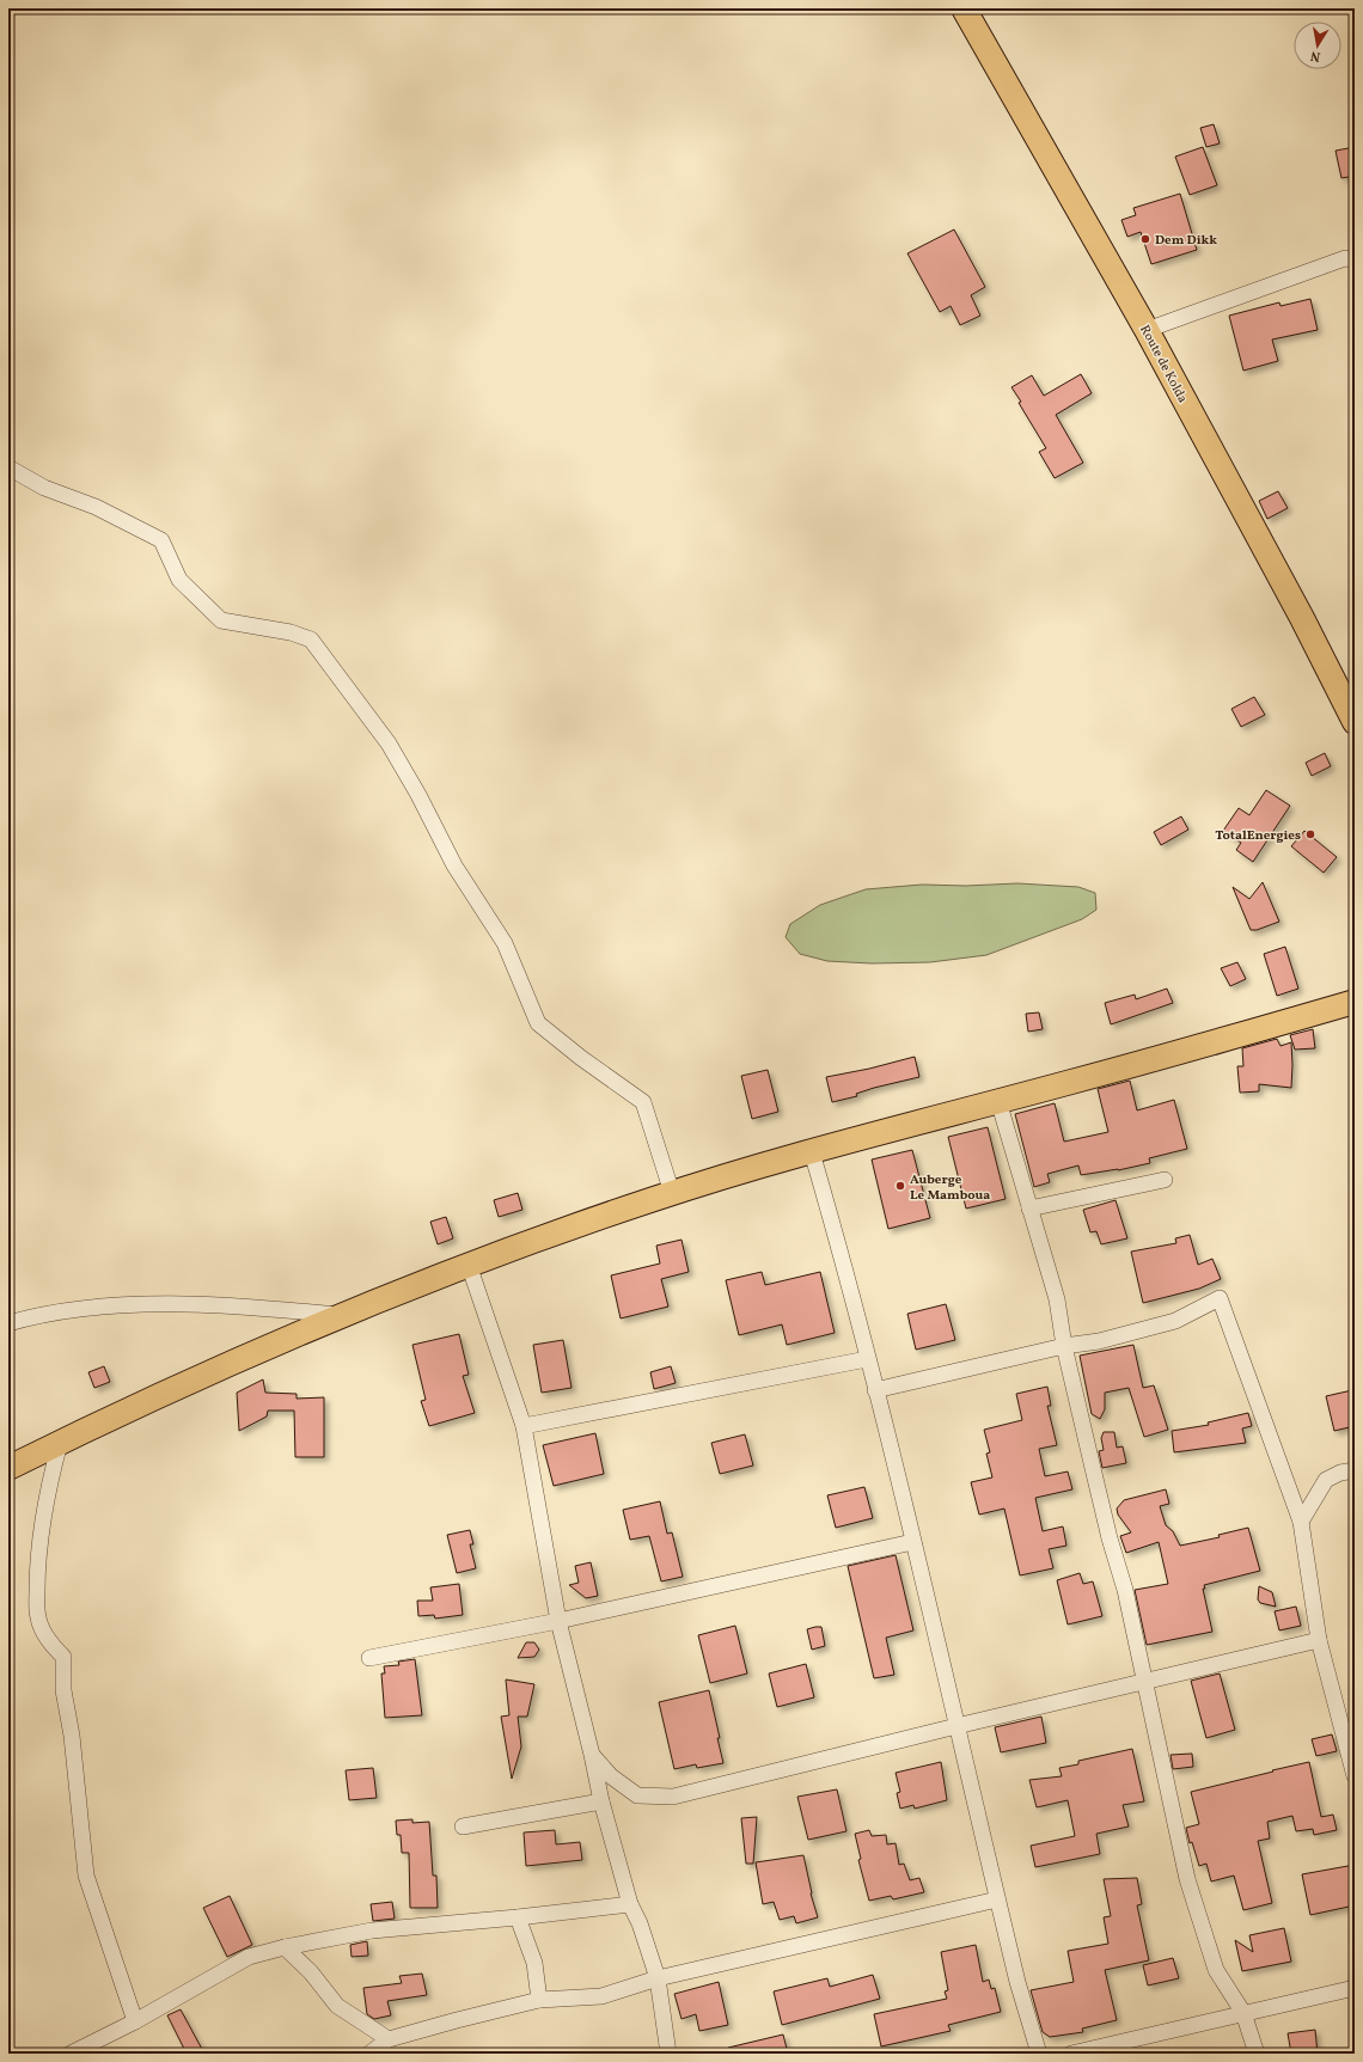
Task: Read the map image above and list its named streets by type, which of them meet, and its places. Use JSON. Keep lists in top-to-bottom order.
{
  "streets": {
    "main road": ["Route de Kolda"]
  },
  "places": ["Dem Dikk", "TotalEnergies", "Auberge Le Mamboua"],
  "north": "bottom"
}
